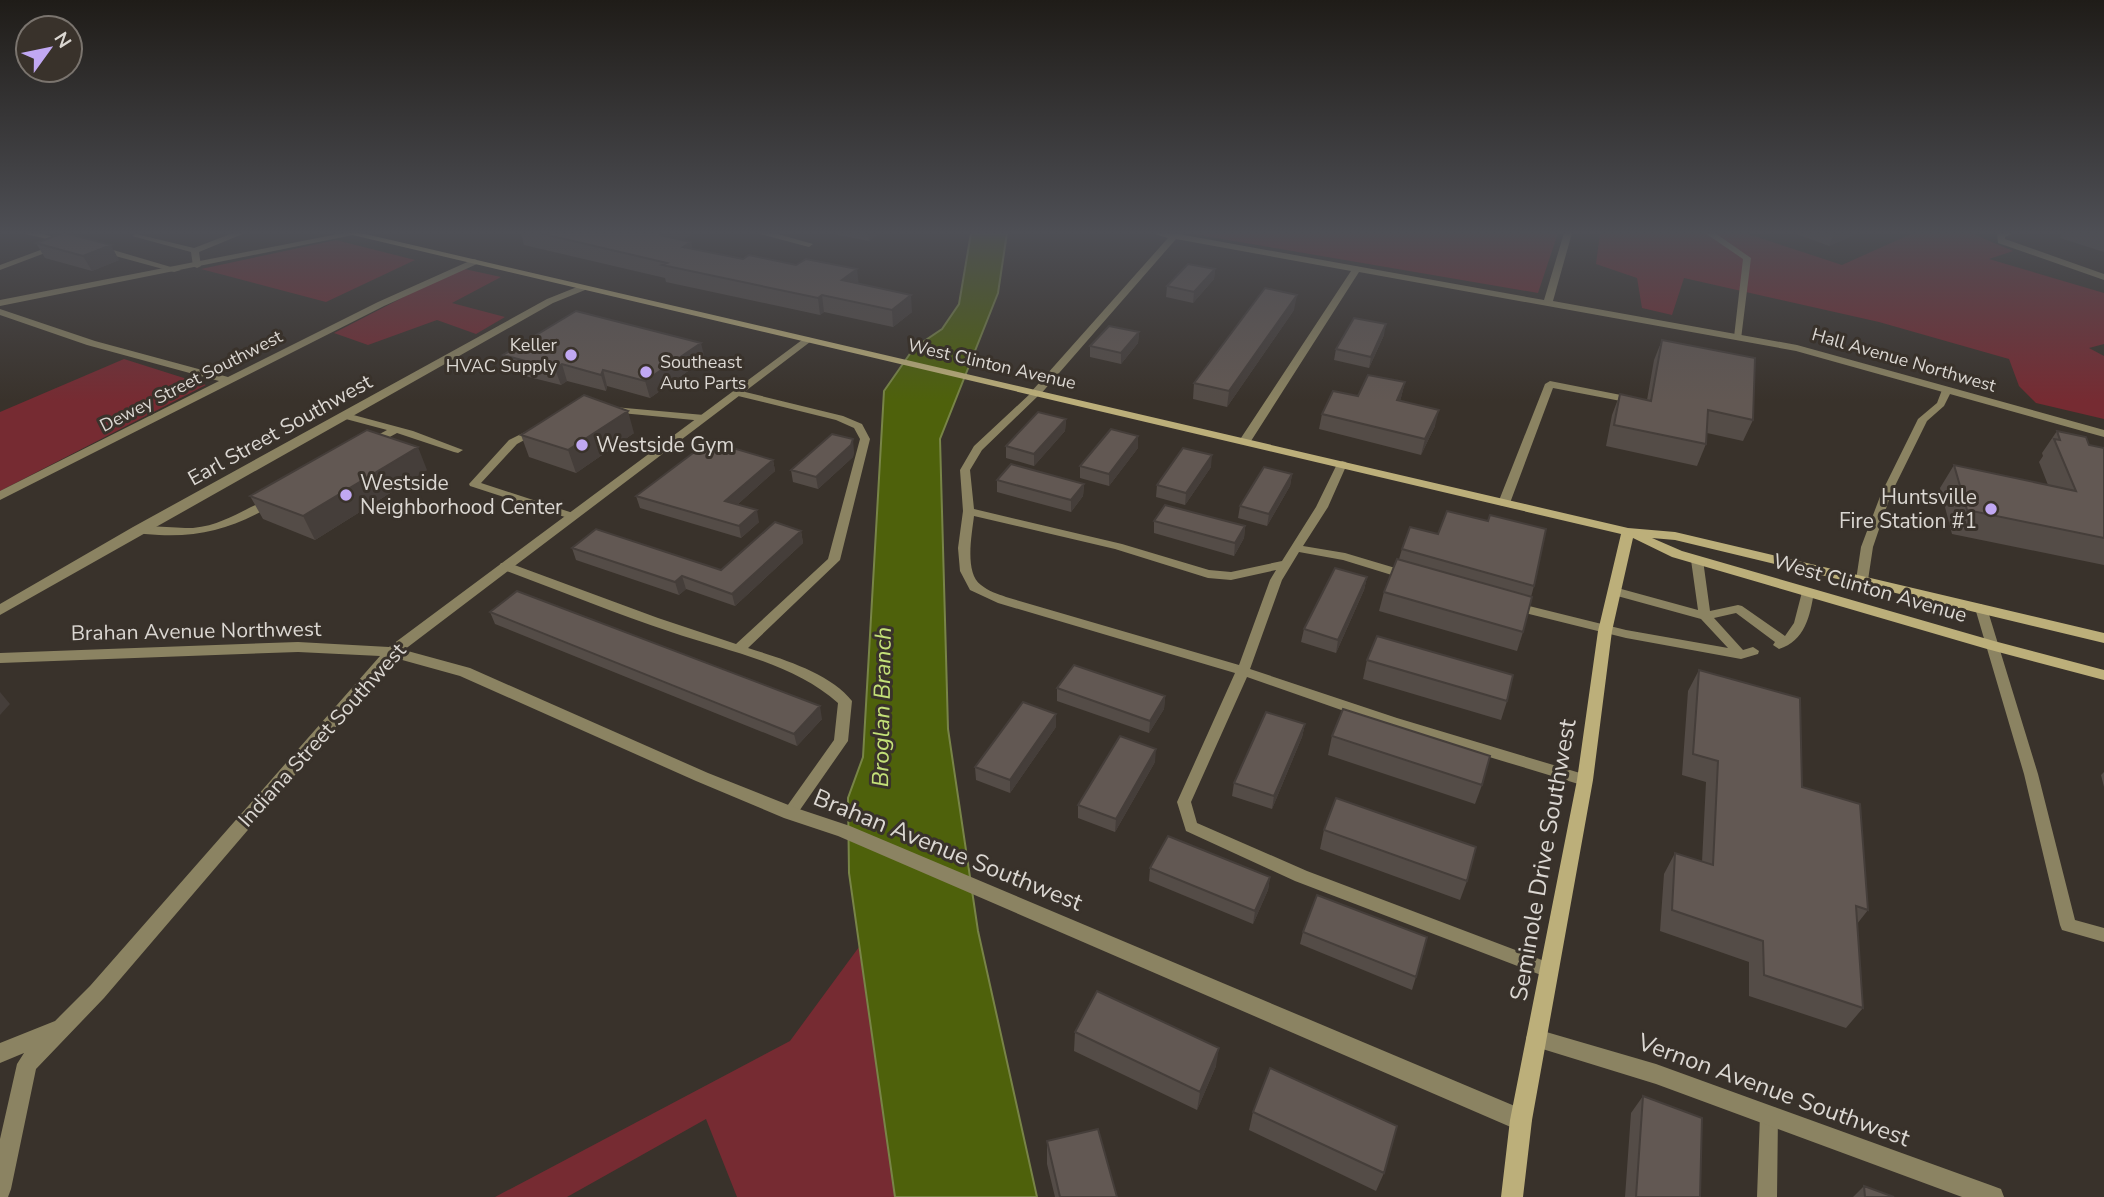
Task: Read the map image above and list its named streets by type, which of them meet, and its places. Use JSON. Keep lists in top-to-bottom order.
{
  "streets": {
    "street": [
      "Hall Avenue Northwest",
      "West Clinton Avenue",
      "Dewey Street Southwest",
      "Earl Street Southwest",
      "Brahan Avenue Northwest",
      "Indiana Street Southwest",
      "Brahan Avenue Southwest",
      "Seminole Drive Southwest",
      "Vernon Avenue Southwest"
    ]
  },
  "crossings": [
    ["West Clinton Avenue", "Indiana Street Southwest"],
    ["West Clinton Avenue", "Seminole Drive Southwest"],
    ["Brahan Avenue Northwest", "Indiana Street Southwest"],
    ["Brahan Avenue Northwest", "Brahan Avenue Southwest"],
    ["Indiana Street Southwest", "Brahan Avenue Southwest"],
    ["Brahan Avenue Southwest", "Seminole Drive Southwest"],
    ["Seminole Drive Southwest", "Vernon Avenue Southwest"]
  ],
  "water": ["Broglan Branch"],
  "places": [
    "Keller HVAC Supply",
    "Southeast Auto Parts",
    "Westside Gym",
    "Westside Neighborhood Center",
    "Huntsville Fire Station #1"
  ],
  "north": "top right"
}
